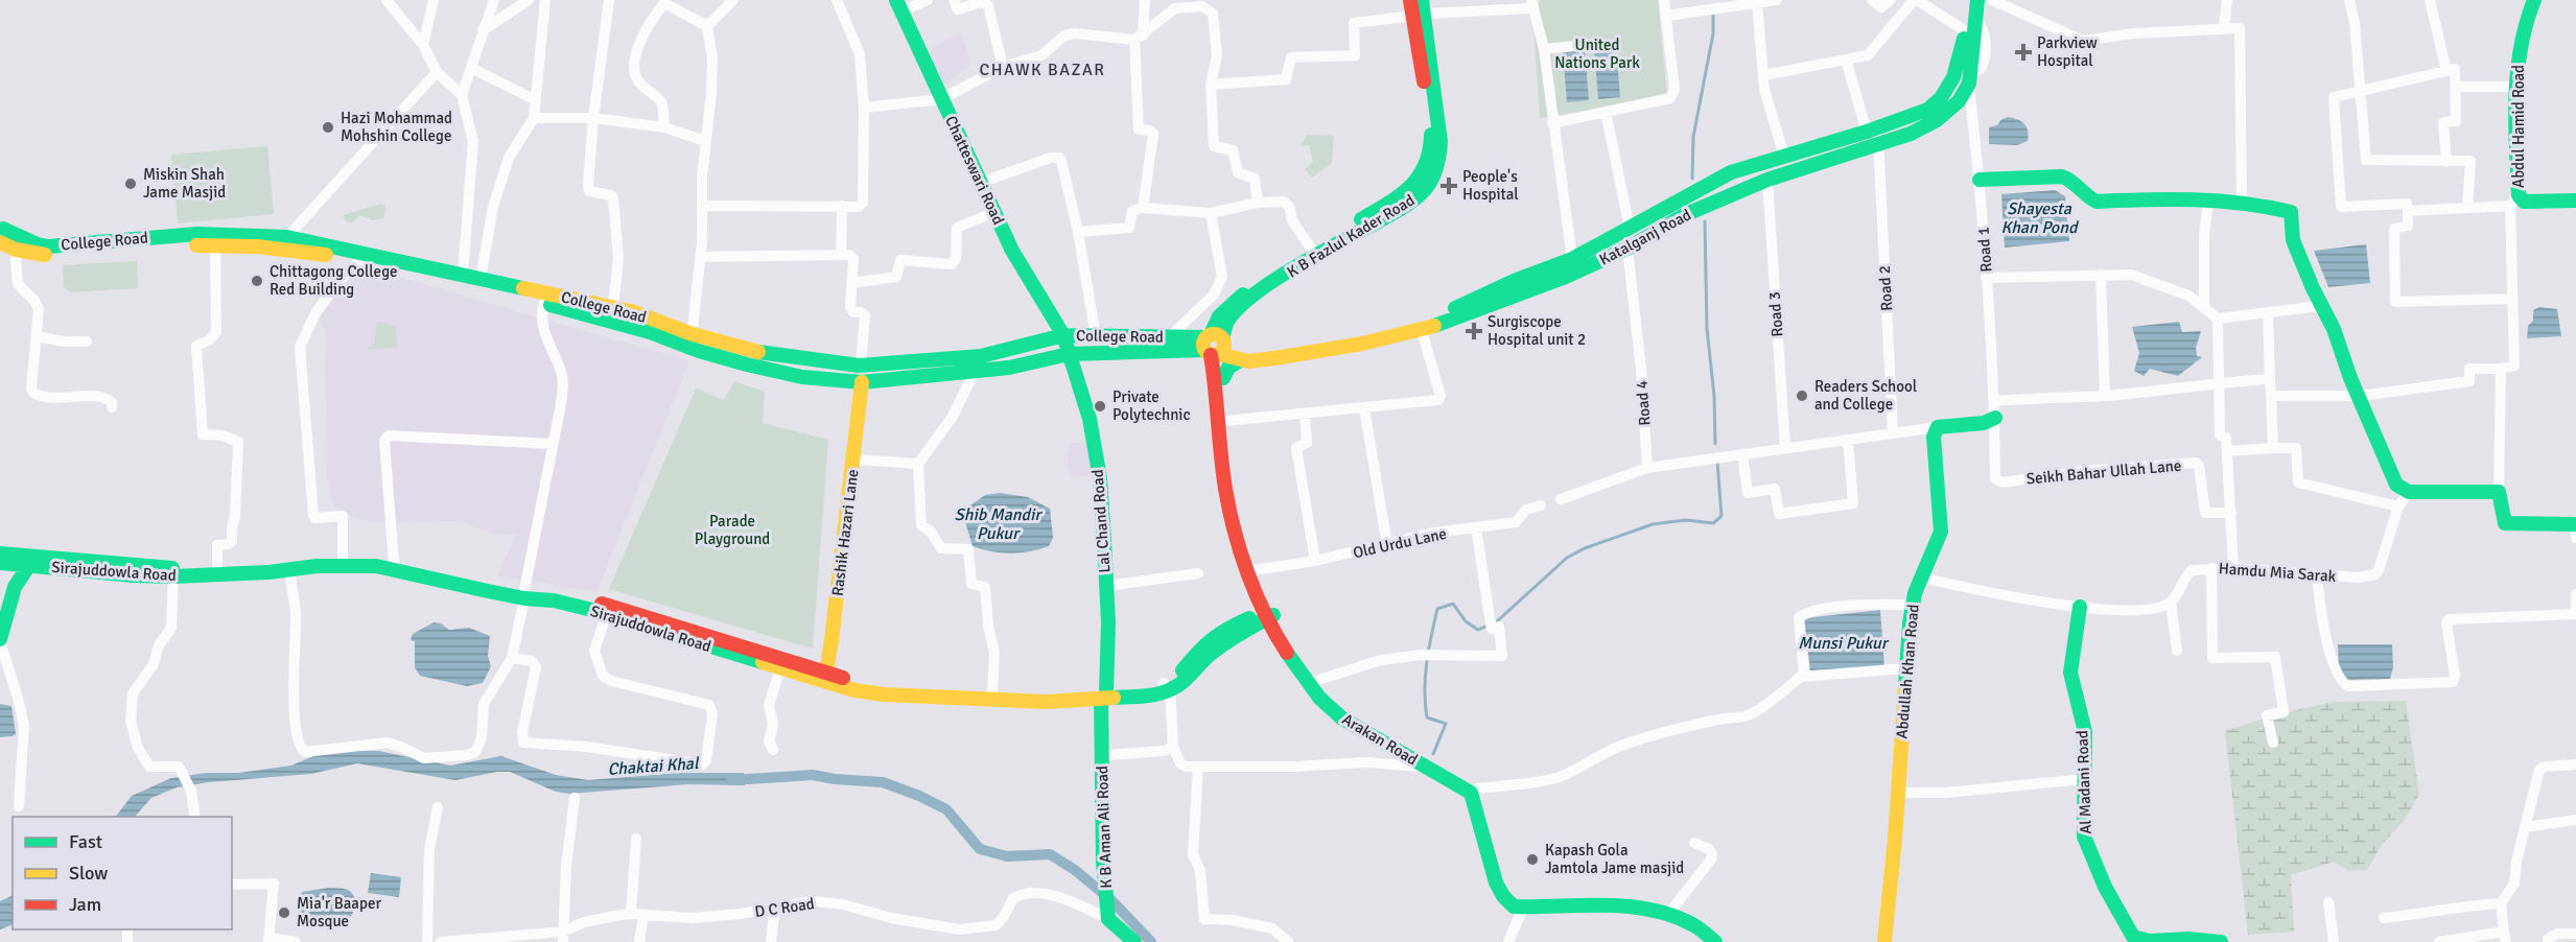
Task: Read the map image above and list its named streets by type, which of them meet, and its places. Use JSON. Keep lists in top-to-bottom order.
{
  "streets": {
    "main road": [
      "Abdul Hamid Road",
      "Chatteswari Road",
      "K B Fazlul Kader Road",
      "Katalganj Road",
      "College Road",
      "Lal Chand Road",
      "Rashik Hazari Lane",
      "Sirajuddowla Road",
      "Abdullah Khan Road",
      "Arakan Road",
      "Al Madani Road",
      "K B Aman Ali Road"
    ],
    "street": [
      "Road 1",
      "Road 2",
      "Road 3",
      "Road 4",
      "Seikh Bahar Ullah Lane",
      "Old Urdu Lane",
      "Hamdu Mia Sarak",
      "D C Road"
    ]
  },
  "crossings": [
    ["Chatteswari Road", "College Road"],
    ["Chatteswari Road", "Lal Chand Road"],
    ["K B Fazlul Kader Road", "Katalganj Road"],
    ["K B Fazlul Kader Road", "College Road"],
    ["K B Fazlul Kader Road", "Arakan Road"],
    ["Katalganj Road", "College Road"],
    ["Katalganj Road", "Road 1"],
    ["Katalganj Road", "Road 2"],
    ["Katalganj Road", "Road 3"],
    ["Katalganj Road", "Road 4"],
    ["Katalganj Road", "Arakan Road"],
    ["College Road", "Lal Chand Road"],
    ["College Road", "Rashik Hazari Lane"],
    ["College Road", "Arakan Road"],
    ["Road 1", "Seikh Bahar Ullah Lane"],
    ["Lal Chand Road", "Sirajuddowla Road"],
    ["Lal Chand Road", "K B Aman Ali Road"],
    ["Rashik Hazari Lane", "Sirajuddowla Road"],
    ["Old Urdu Lane", "Arakan Road"],
    ["Sirajuddowla Road", "Arakan Road"],
    ["Sirajuddowla Road", "K B Aman Ali Road"],
    ["K B Aman Ali Road", "D C Road"]
  ],
  "districts": ["CHAWK BAZAR"],
  "water": [
    "Shayesta Khan Pond",
    "Shib Mandir Pukur",
    "Munsi Pukur",
    "Chaktai Khal"
  ],
  "parks": ["United Nations Park", "Parade Playground"],
  "places": {
    "health": ["Parkview Hospital", "People's Hospital", "Surgiscope Hospital unit 2"],
    "other": [
      "Hazi Mohammad Mohshin College",
      "Miskin Shah Jame Masjid",
      "Chittagong College Red Building",
      "Readers School and College",
      "Private Polytechnic",
      "Kapash Gola Jamtola Jame masjid",
      "Mia'r Baaper Mosque"
    ]
  },
  "legend": ["Fast", "Slow", "Jam"]
}
